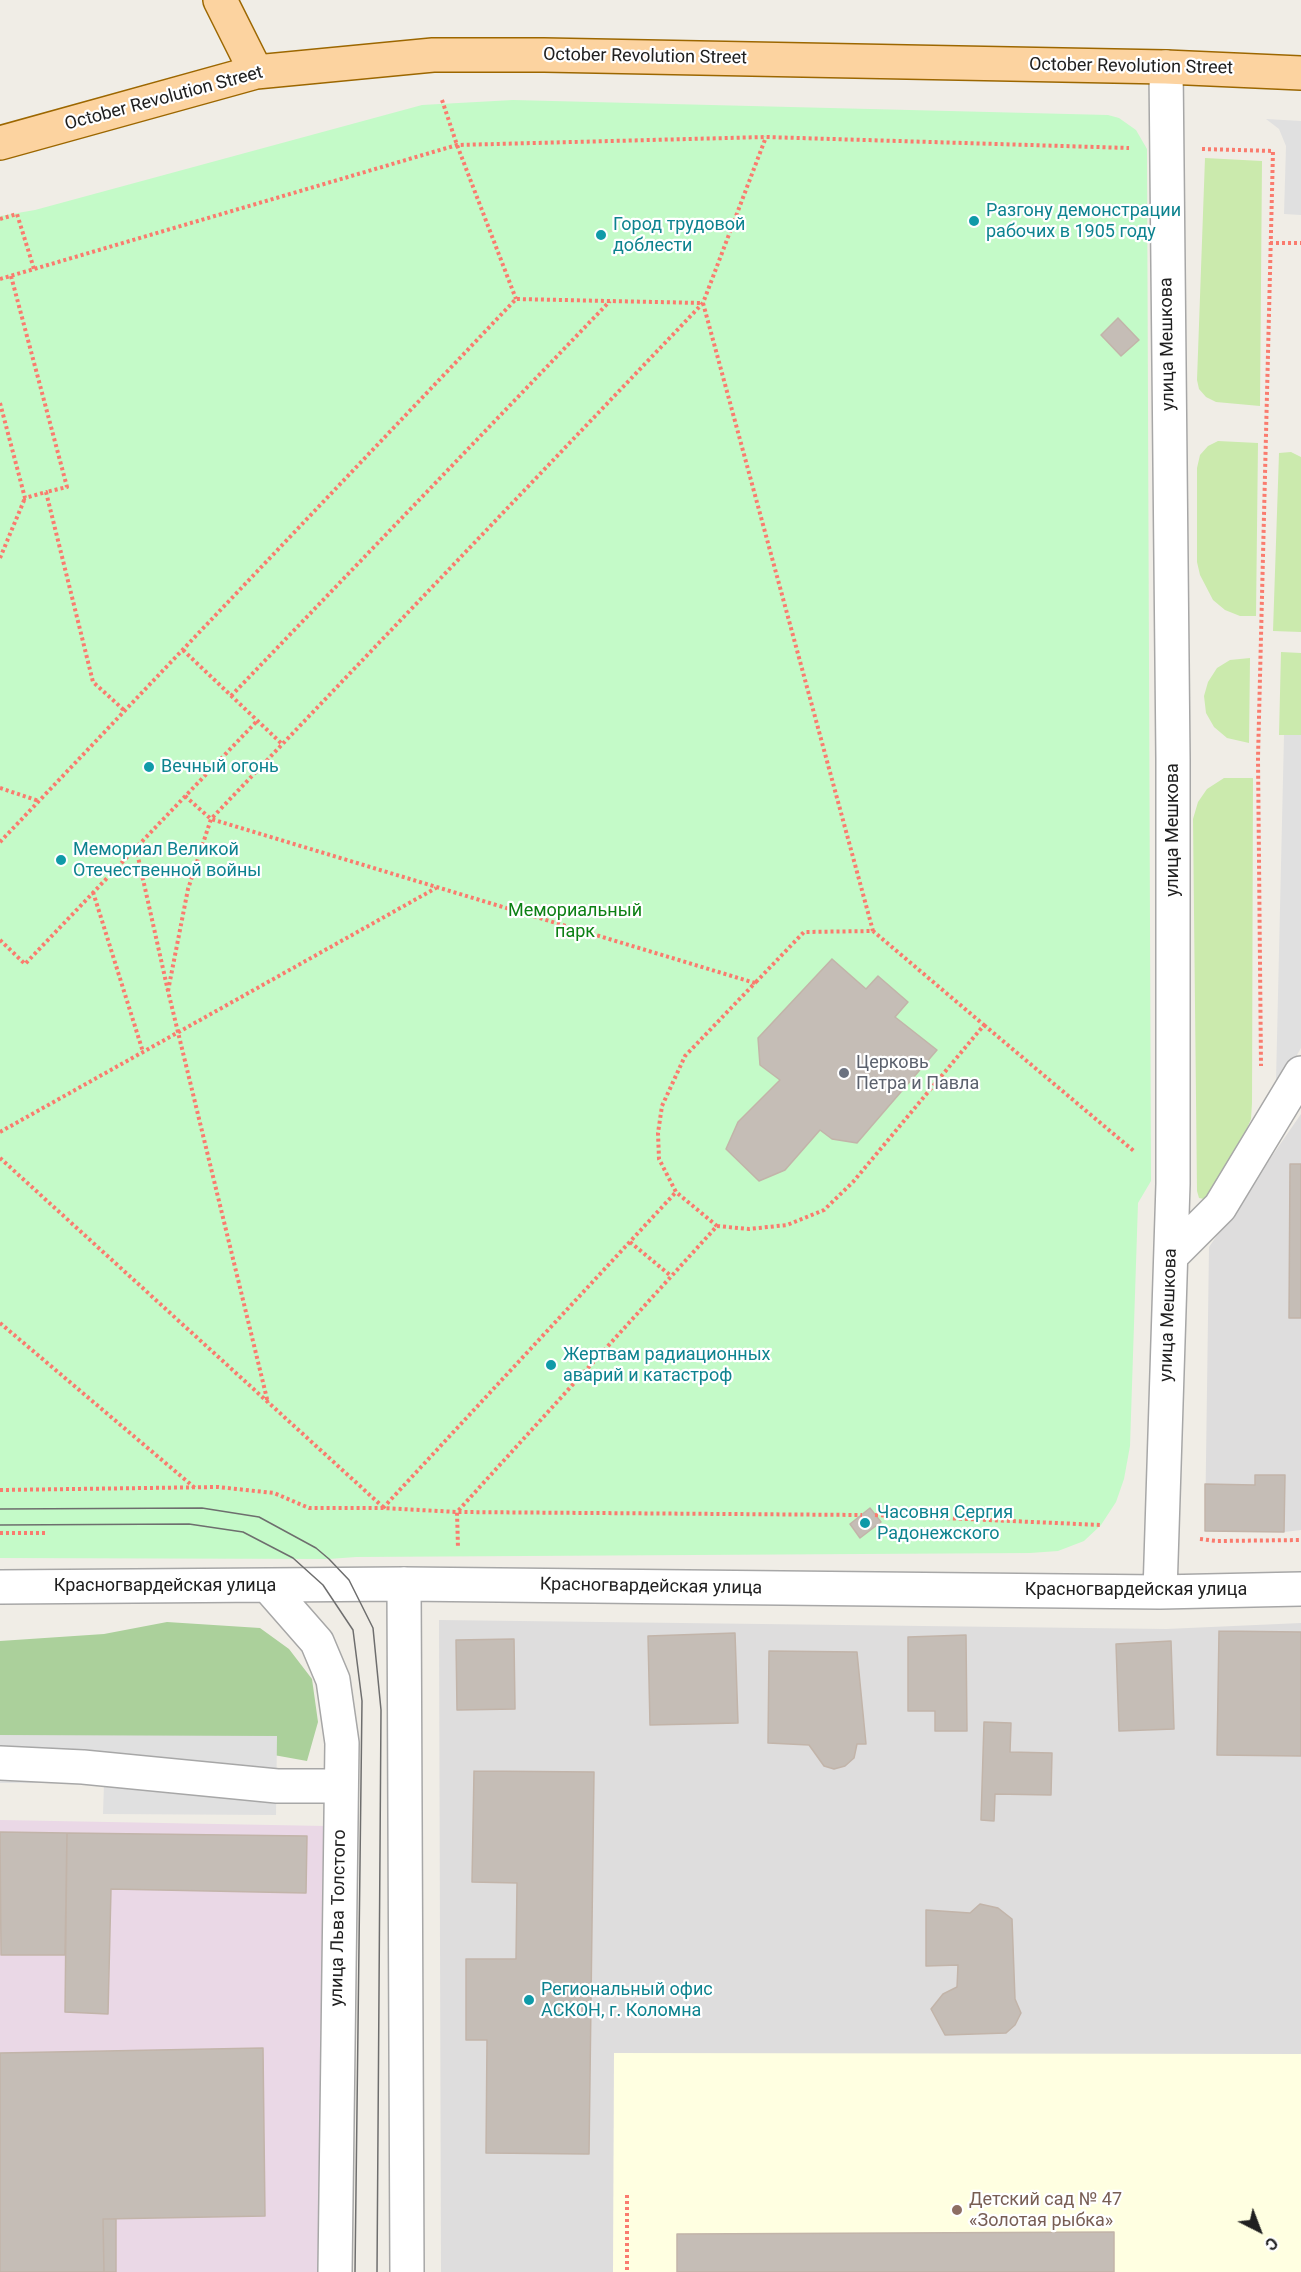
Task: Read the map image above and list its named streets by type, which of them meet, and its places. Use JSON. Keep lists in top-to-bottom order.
{
  "streets": {
    "main road": ["October Revolution Street"],
    "street": ["улица Мешкова", "Красногвардейская улица", "улица Льва Толстого"]
  },
  "crossings": [
    ["October Revolution Street", "улица Мешкова"],
    ["улица Мешкова", "Красногвардейская улица"],
    ["Красногвардейская улица", "улица Льва Толстого"]
  ],
  "parks": ["Мемориальный парк"],
  "places": [
    "Разгону демонстрации рабочих в 1905 году",
    "Город трудовой доблести",
    "Вечный огонь",
    "Мемориал Великой Отечественной войны",
    "Церковь Петра и Павла",
    "Жертвам радиационных аварий и катастроф",
    "Часовня Сергия Радонежского",
    "Региональный офис АСКОН, г. Коломна",
    "Детский сад № 47 «Золотая рыбка»"
  ],
  "north": "bottom right"
}
